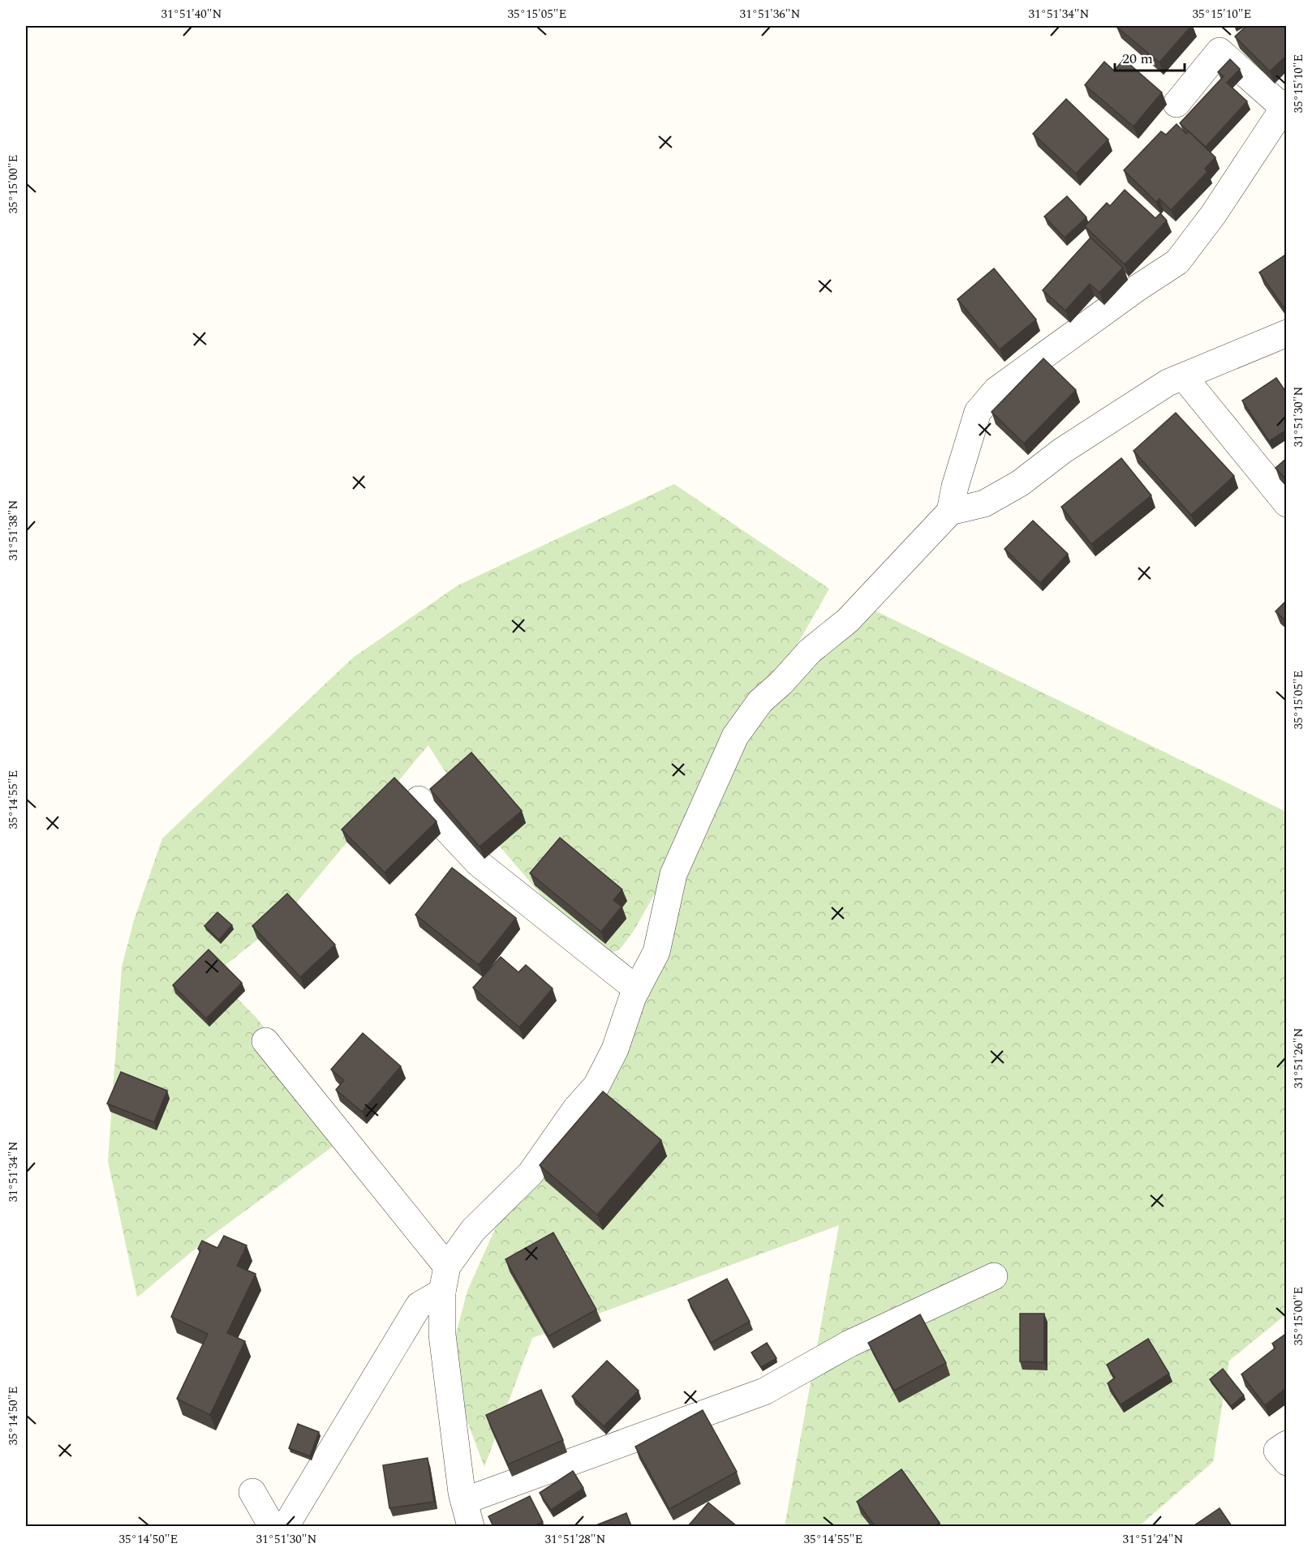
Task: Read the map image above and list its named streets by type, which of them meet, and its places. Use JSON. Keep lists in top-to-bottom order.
{
  "scale_bar": "20 m",
  "coordinates": [
    "31°51'40\"N",
    "35°15'05\"E",
    "31°51'36\"N",
    "31°51'34\"N",
    "35°15'10\"E",
    "35°15'00\"E",
    "31°51'30\"N",
    "31°51'38\"N",
    "35°14'55\"E",
    "31°51'26\"N",
    "35°14'50\"E",
    "31°51'28\"N",
    "31°51'24\"N"
  ]
}
